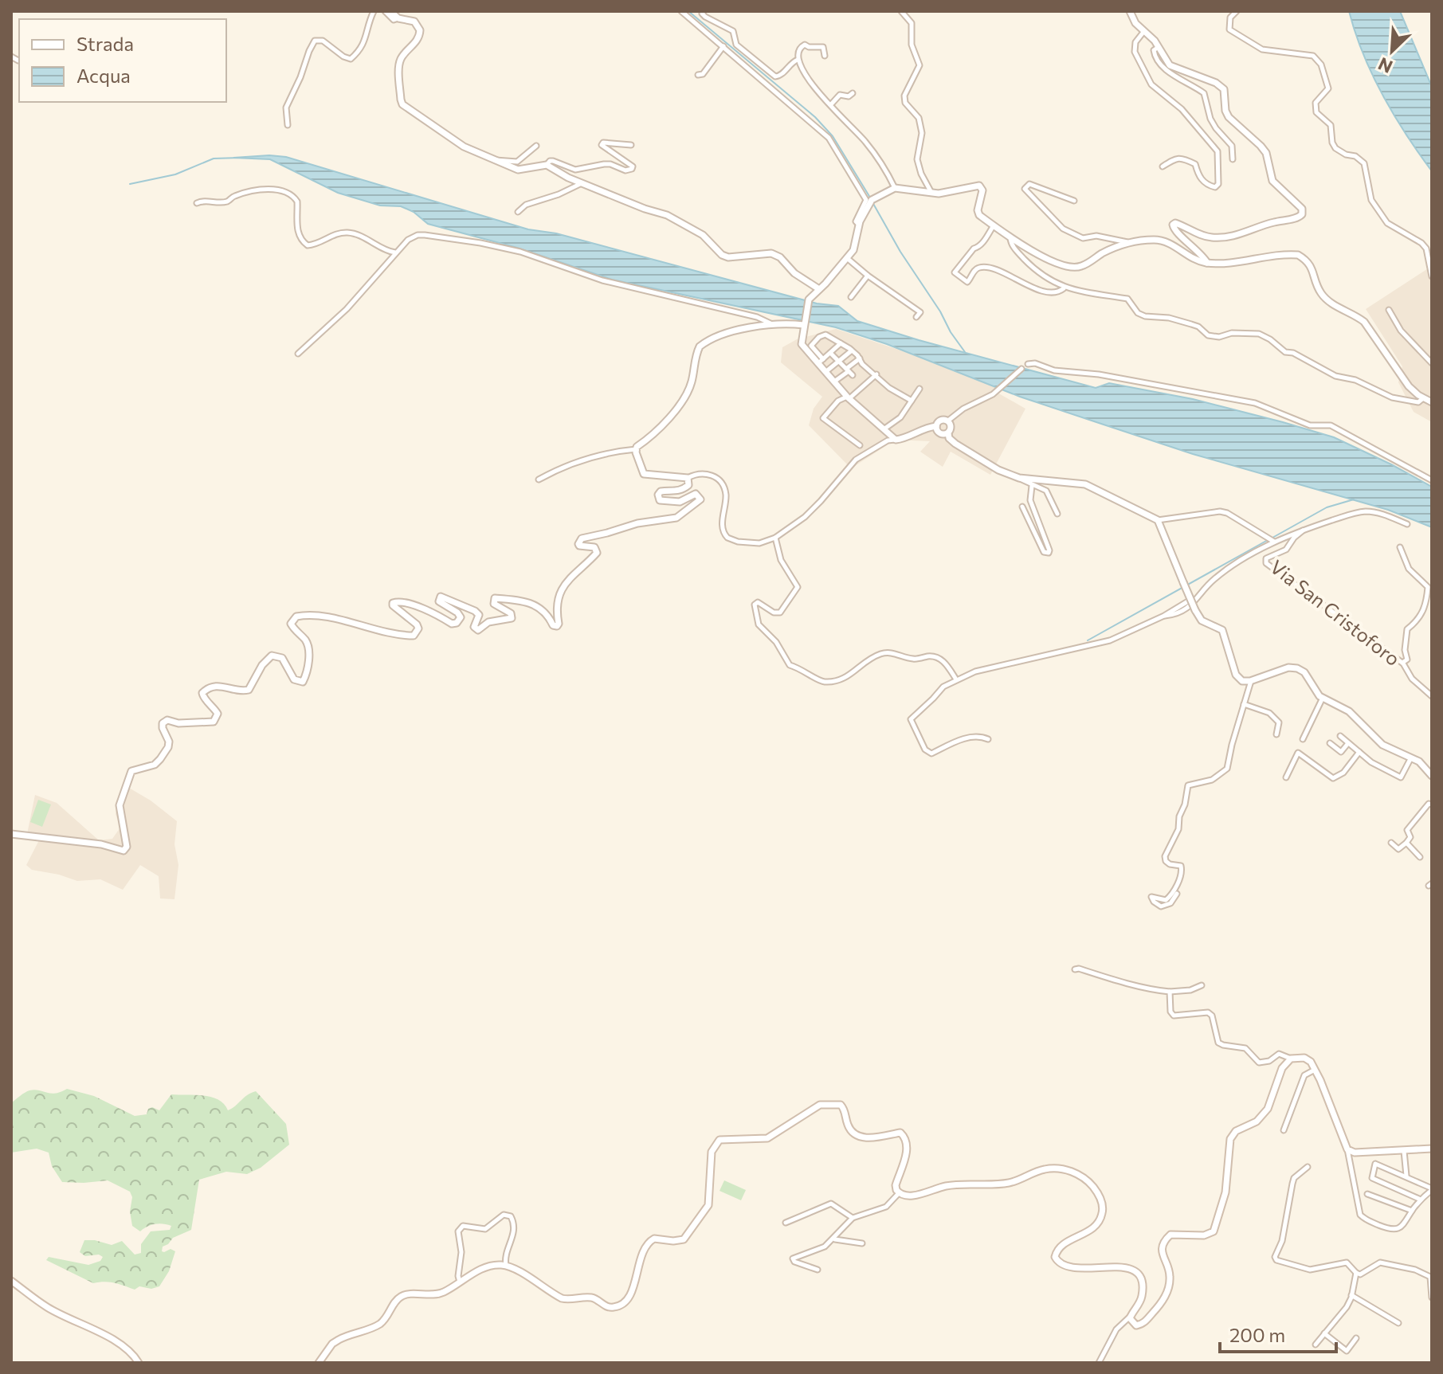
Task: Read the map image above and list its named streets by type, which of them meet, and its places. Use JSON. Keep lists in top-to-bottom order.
{
  "streets": {
    "street": ["Via San Cristoforo"]
  },
  "legend": ["Strada", "Acqua"],
  "scale_bar": "200 m",
  "north": "bottom left"
}
